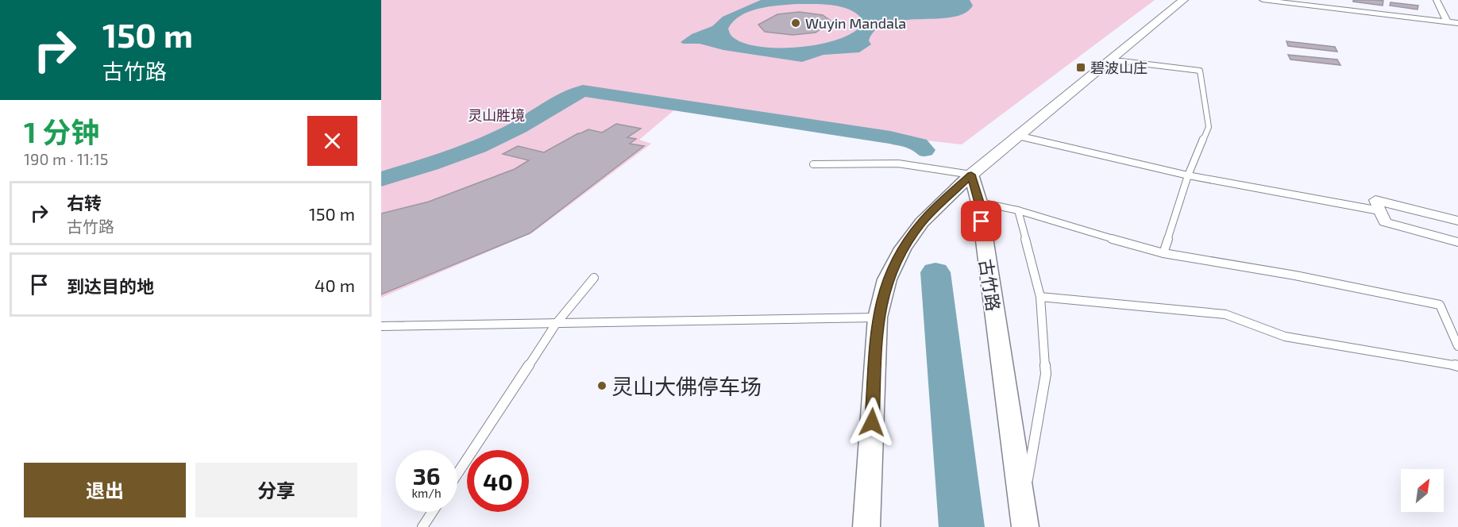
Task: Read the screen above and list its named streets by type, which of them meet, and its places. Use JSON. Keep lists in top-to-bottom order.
{
  "streets": {
    "street": ["古竹路"]
  },
  "parks": ["灵山胜境"],
  "places": {
    "other": ["Wuyin Mandala", "灵山大佛停车场"],
    "transit": ["碧波山庄"]
  },
  "north": "top right",
  "page": {
    "turn": ["150 m", "古竹路"],
    "heading": ["1 分钟", "190 m · 11:15"],
    "list": [
      {
        "name": "右转",
        "note": "古竹路",
        "value": "150 m"
      },
      {
        "name": "到达目的地",
        "value": "40 m"
      }
    ],
    "speed": "36 km/h",
    "limit": "40",
    "buttons": ["退出", "分享"]
  }
}
